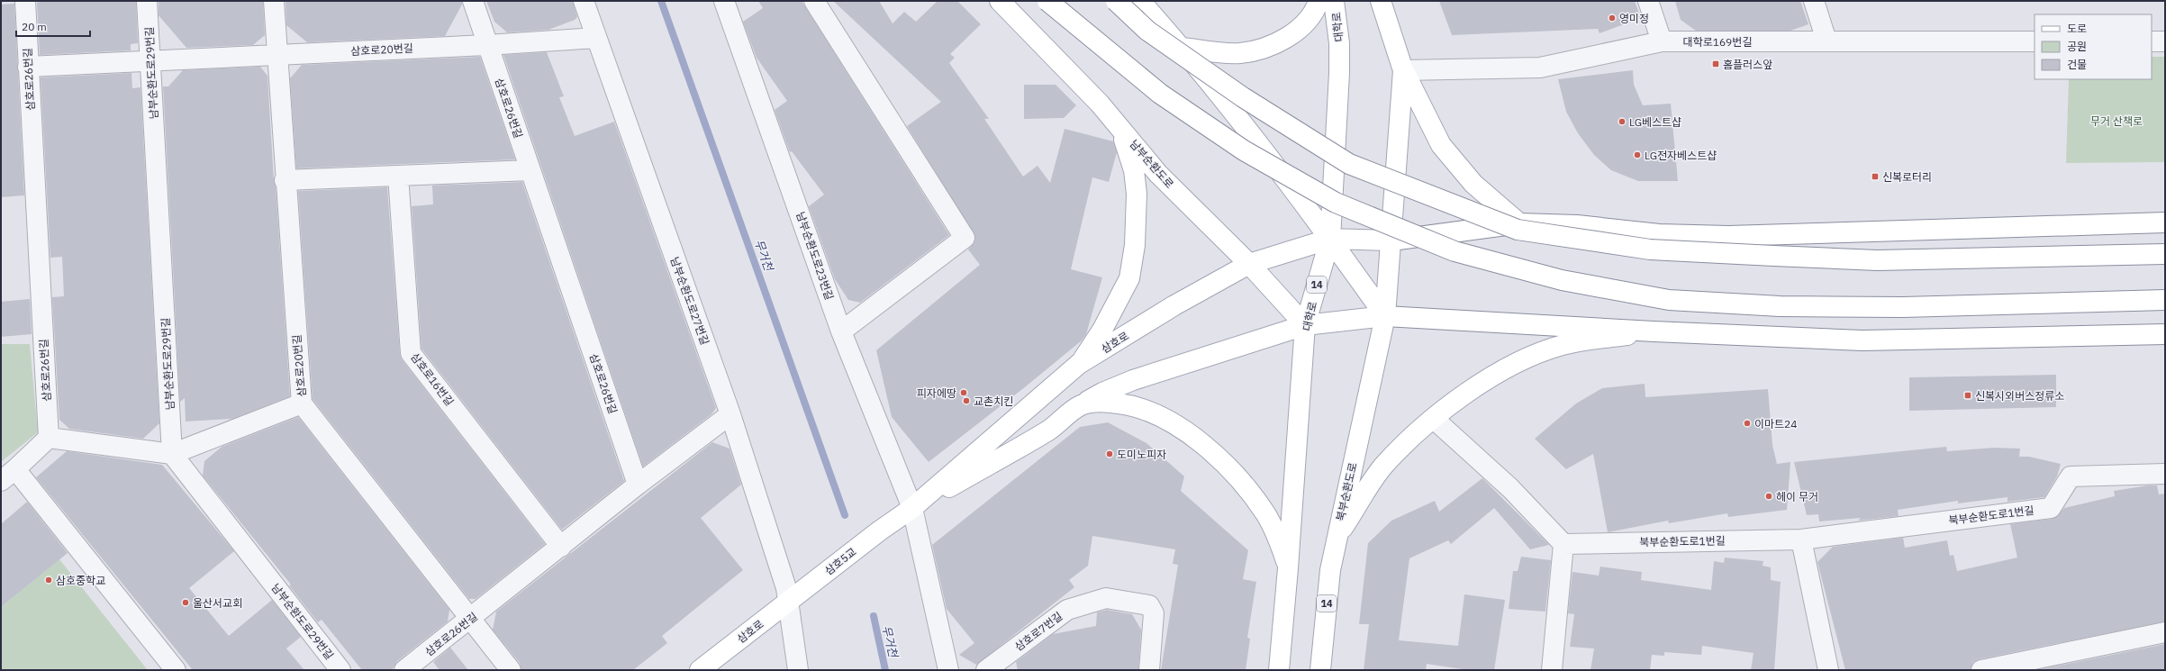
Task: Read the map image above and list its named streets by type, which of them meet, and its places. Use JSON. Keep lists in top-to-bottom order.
{
  "streets": {
    "main road": [
      "대학로",
      "남부순환도로",
      "14",
      "삼호로",
      "북부순환도로",
      "삼호5교"
    ],
    "street": [
      "대학로169번길",
      "삼호로20번길",
      "남부순환도로29번길",
      "삼호로26번길",
      "남부순환도로23번길",
      "남부순환도로27번길",
      "삼호로16번길",
      "북부순환도로1번길",
      "삼호로7번길"
    ]
  },
  "crossings": [
    ["대학로", "남부순환도로"],
    ["대학로", "14"],
    ["대학로", "삼호로"],
    ["대학로169번길", "14"],
    ["삼호로20번길", "삼호로26번길"],
    ["삼호로20번길", "남부순환도로27번길"],
    ["삼호로26번길", "삼호로16번길"],
    ["남부순환도로", "삼호로"],
    ["남부순환도로23번길", "삼호로"],
    ["14", "삼호로"],
    ["14", "북부순환도로"],
    ["남부순환도로27번길", "삼호로"],
    ["남부순환도로27번길", "삼호5교"],
    ["삼호로", "삼호5교"]
  ],
  "water": ["무거천"],
  "parks": ["무거 산책로"],
  "places": {
    "other": [
      "영미정",
      "LG베스트샵",
      "LG전자베스트샵",
      "피자에땅",
      "교촌치킨",
      "이마트24",
      "도미노피자",
      "헤이 무거",
      "삼호중학교",
      "울산서교회"
    ],
    "transit": ["홈플러스앞", "신복로터리", "신복시외버스정류소"]
  },
  "legend": ["도로", "공원", "건물"],
  "scale_bar": "20 m"
}
